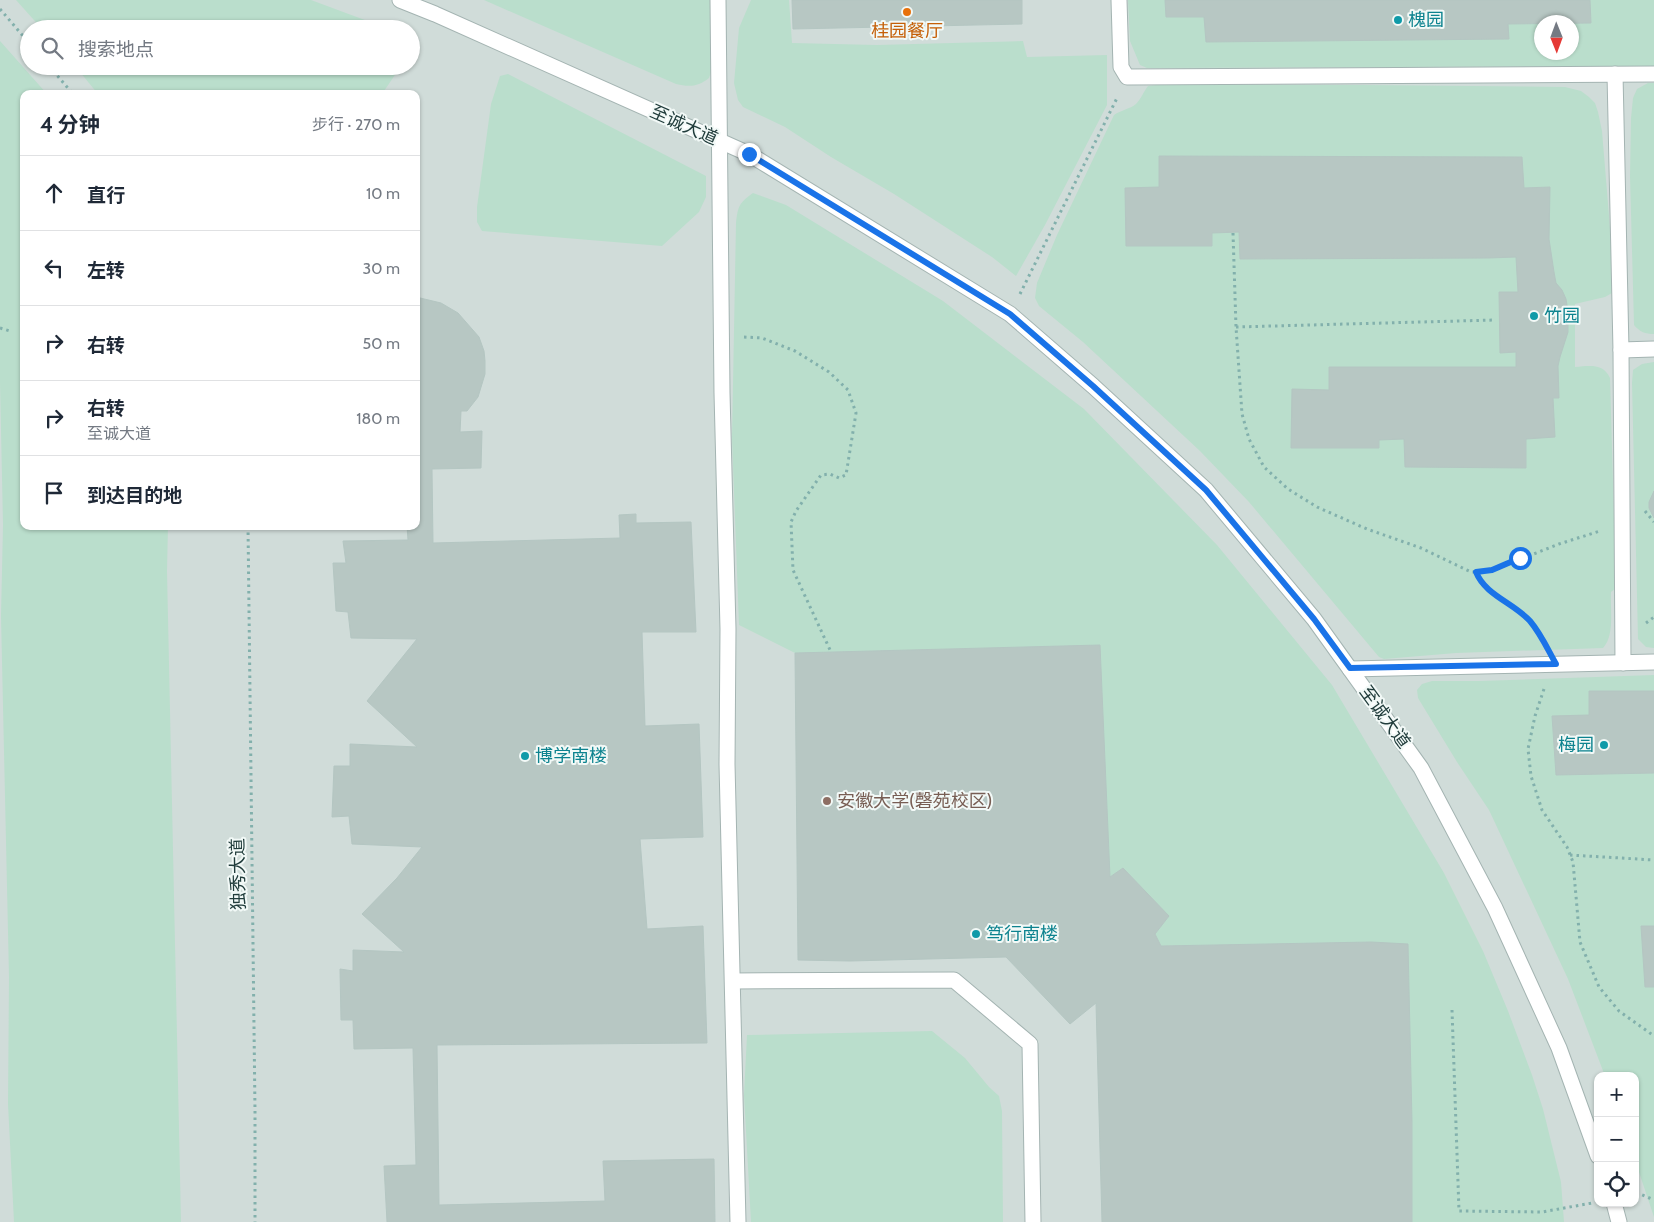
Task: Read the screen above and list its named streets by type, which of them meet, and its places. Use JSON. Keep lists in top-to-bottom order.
{
  "streets": {
    "street": ["至诚大道"],
    "path": ["独秀大道"]
  },
  "places": [
    "桂园餐厅",
    "槐园",
    "竹园",
    "梅园",
    "博学南楼",
    "安徽大学(磬苑校区)",
    "笃行南楼"
  ],
  "north": "bottom",
  "page": {
    "search": "搜索地点",
    "heading": ["4 分钟", "步行 · 270 m"],
    "list": [
      ["直行", "10 m"],
      ["左转", "30 m"],
      ["右转", "50 m"],
      ["右转", "至诚大道", "180 m"],
      "到达目的地"
    ],
    "map_buttons": ["+", "−"]
  }
}
